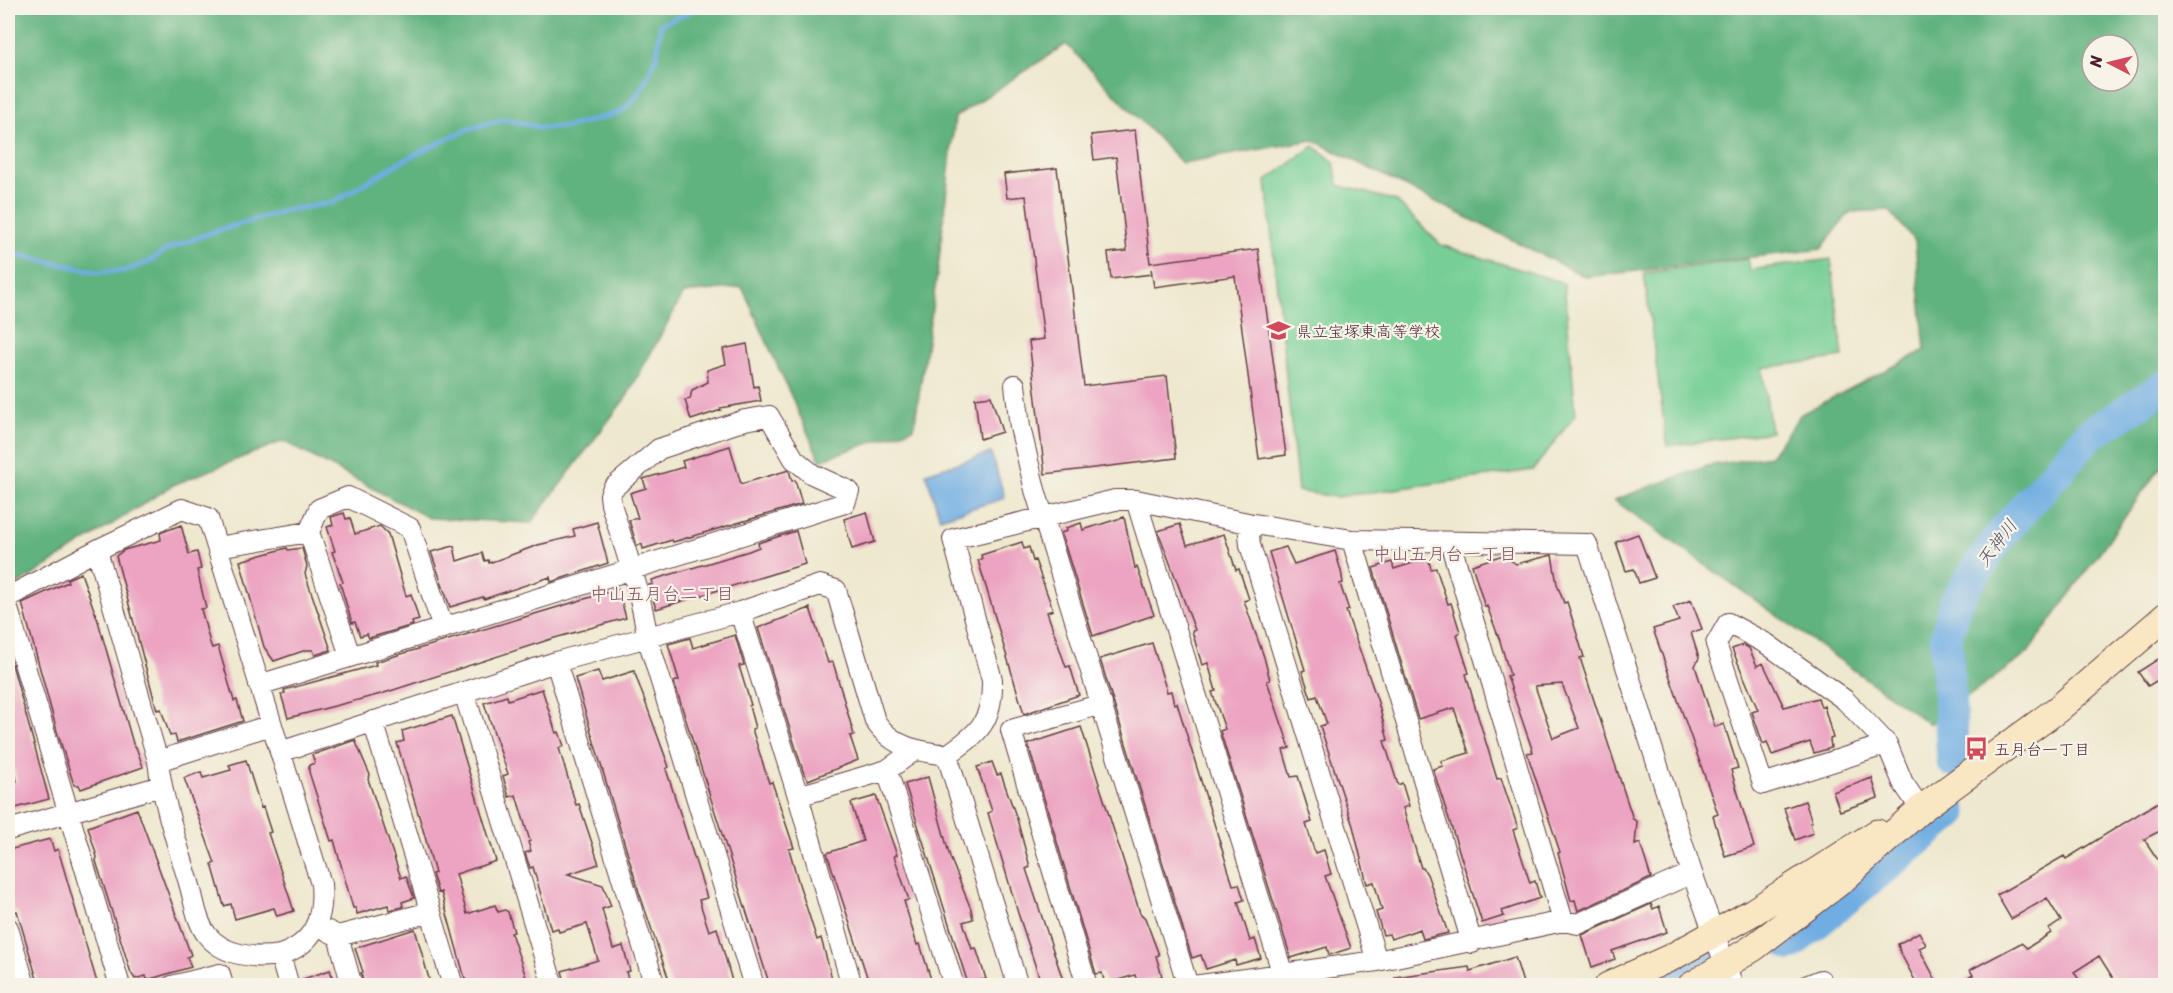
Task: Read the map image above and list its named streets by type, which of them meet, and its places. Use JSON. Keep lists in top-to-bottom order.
{
  "districts": ["中山五月台一丁目", "中山五月台二丁目"],
  "water": ["天神川"],
  "places": {
    "school or university": ["県立宝塚東高等学校"],
    "bus stop": ["五月台一丁目"]
  },
  "north": "left"
}
